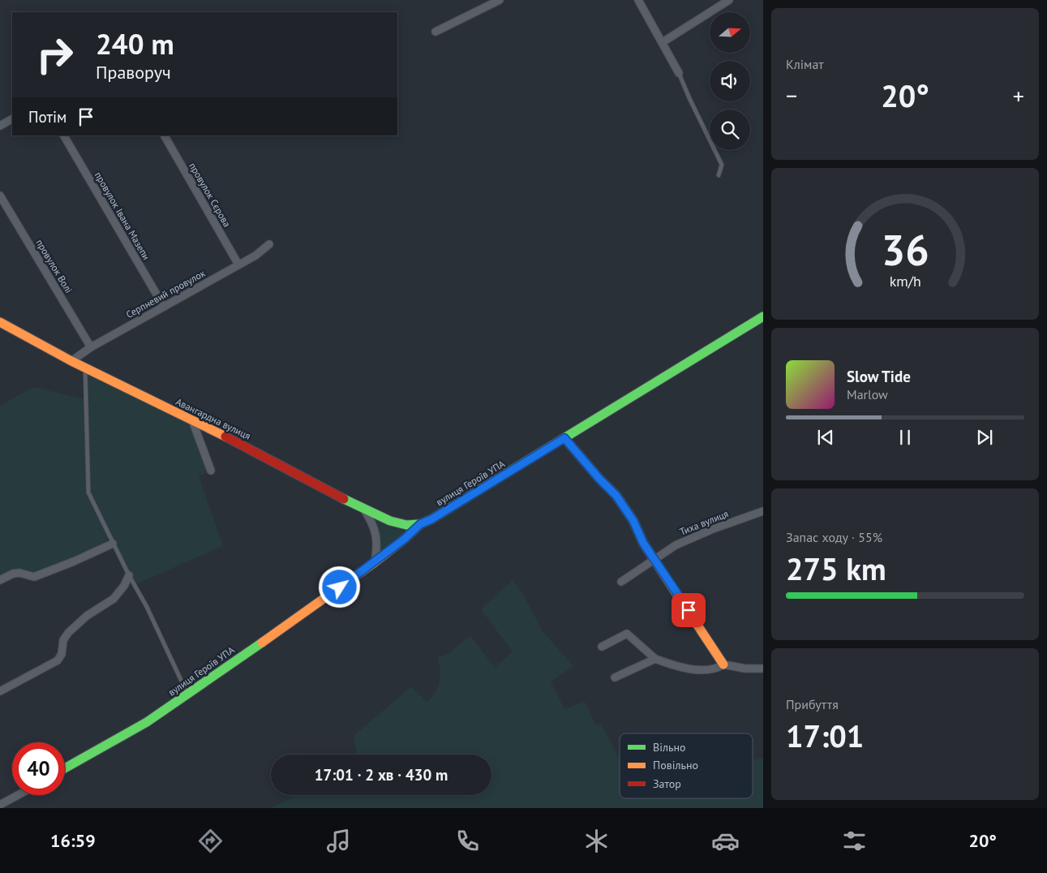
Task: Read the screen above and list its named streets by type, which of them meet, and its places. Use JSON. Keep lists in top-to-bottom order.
{
  "streets": {
    "street": [
      "провулок Сєрова",
      "провулок Івана Мазепи",
      "провулок Волі",
      "Серпневий провулок",
      "Авангардна вулиця",
      "вулиця Героїв УПА",
      "Тиха вулиця"
    ]
  },
  "crossings": [
    ["провулок Сєрова", "Серпневий провулок"],
    ["провулок Івана Мазепи", "Серпневий провулок"],
    ["провулок Волі", "Серпневий провулок"],
    ["Серпневий провулок", "Авангардна вулиця"],
    ["Авангардна вулиця", "вулиця Героїв УПА"]
  ],
  "legend": ["Вільно", "Повільно", "Затор"],
  "north": "right",
  "page": {
    "tile": [
      "Клімат",
      ["Запас ходу · 55%", "275 km"],
      ["Прибуття", "17:01"]
    ],
    "turn": ["240 m", "Праворуч"],
    "heat": ["−", "20°", "+"],
    "then": "Потім",
    "song": ["Slow Tide", "Marlow"],
    "limit": "40",
    "trip": "17:01 · 2 хв · 430 m",
    "tabs": ["16:59", "20°"],
    "gauge": ["36", "km/h"]
  }
}
